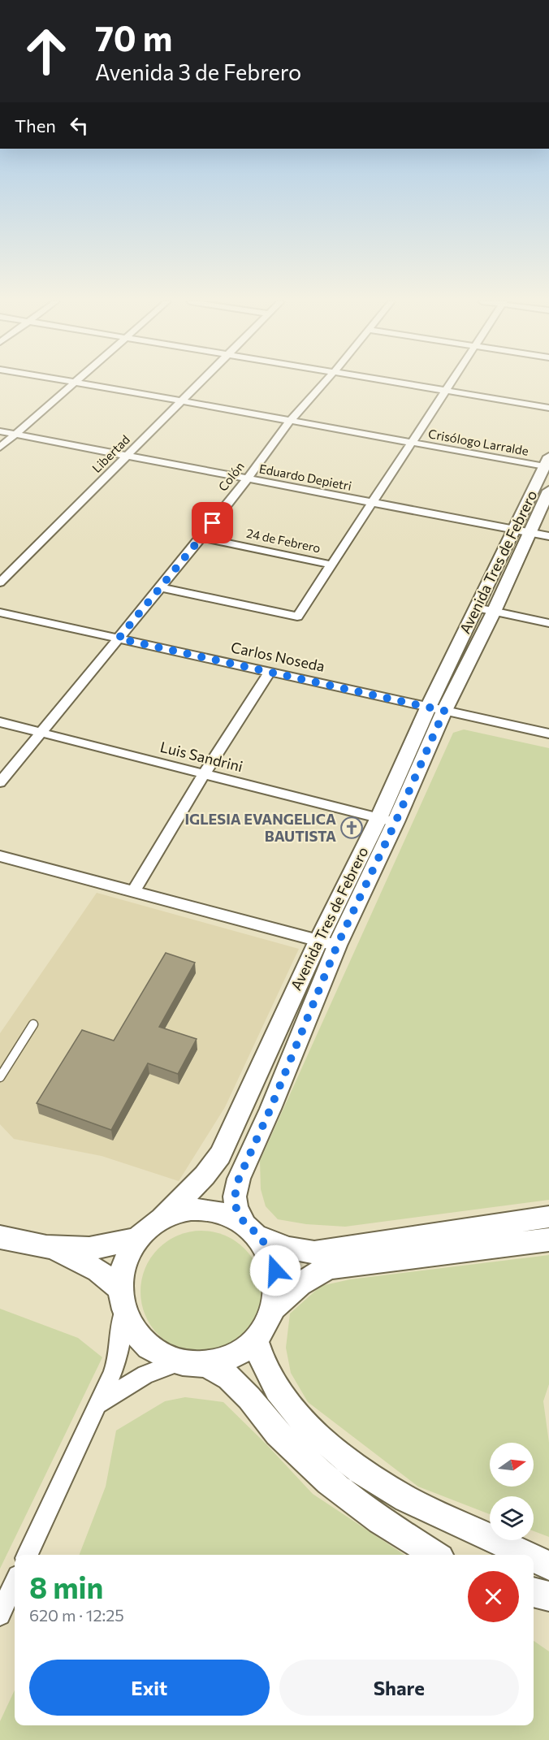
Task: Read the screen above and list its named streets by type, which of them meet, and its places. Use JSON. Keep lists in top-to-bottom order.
{
  "streets": {
    "main road": ["Avenida Tres de Febrero"],
    "street": [
      "Crisólogo Larralde",
      "Libertad",
      "Colón",
      "Eduardo Depietri",
      "24 de Febrero",
      "Carlos Noseda",
      "Luis Sandrini"
    ]
  },
  "crossings": [
    ["Crisólogo Larralde", "Libertad"],
    ["Crisólogo Larralde", "Colón"],
    ["Crisólogo Larralde", "Avenida Tres de Febrero"],
    ["Libertad", "Eduardo Depietri"],
    ["Colón", "Eduardo Depietri"],
    ["Colón", "24 de Febrero"],
    ["Colón", "Carlos Noseda"],
    ["Colón", "Luis Sandrini"],
    ["Eduardo Depietri", "Avenida Tres de Febrero"],
    ["Avenida Tres de Febrero", "Carlos Noseda"],
    ["Avenida Tres de Febrero", "Luis Sandrini"]
  ],
  "places": {
    "church": ["IGLESIA EVANGELICA BAUTISTA"]
  },
  "north": "right",
  "page": {
    "turn": ["70 m", "Avenida 3 de Febrero"],
    "then": "Then",
    "heading": ["8 min", "620 m · 12:25"],
    "buttons": ["Exit", "Share"]
  }
}
